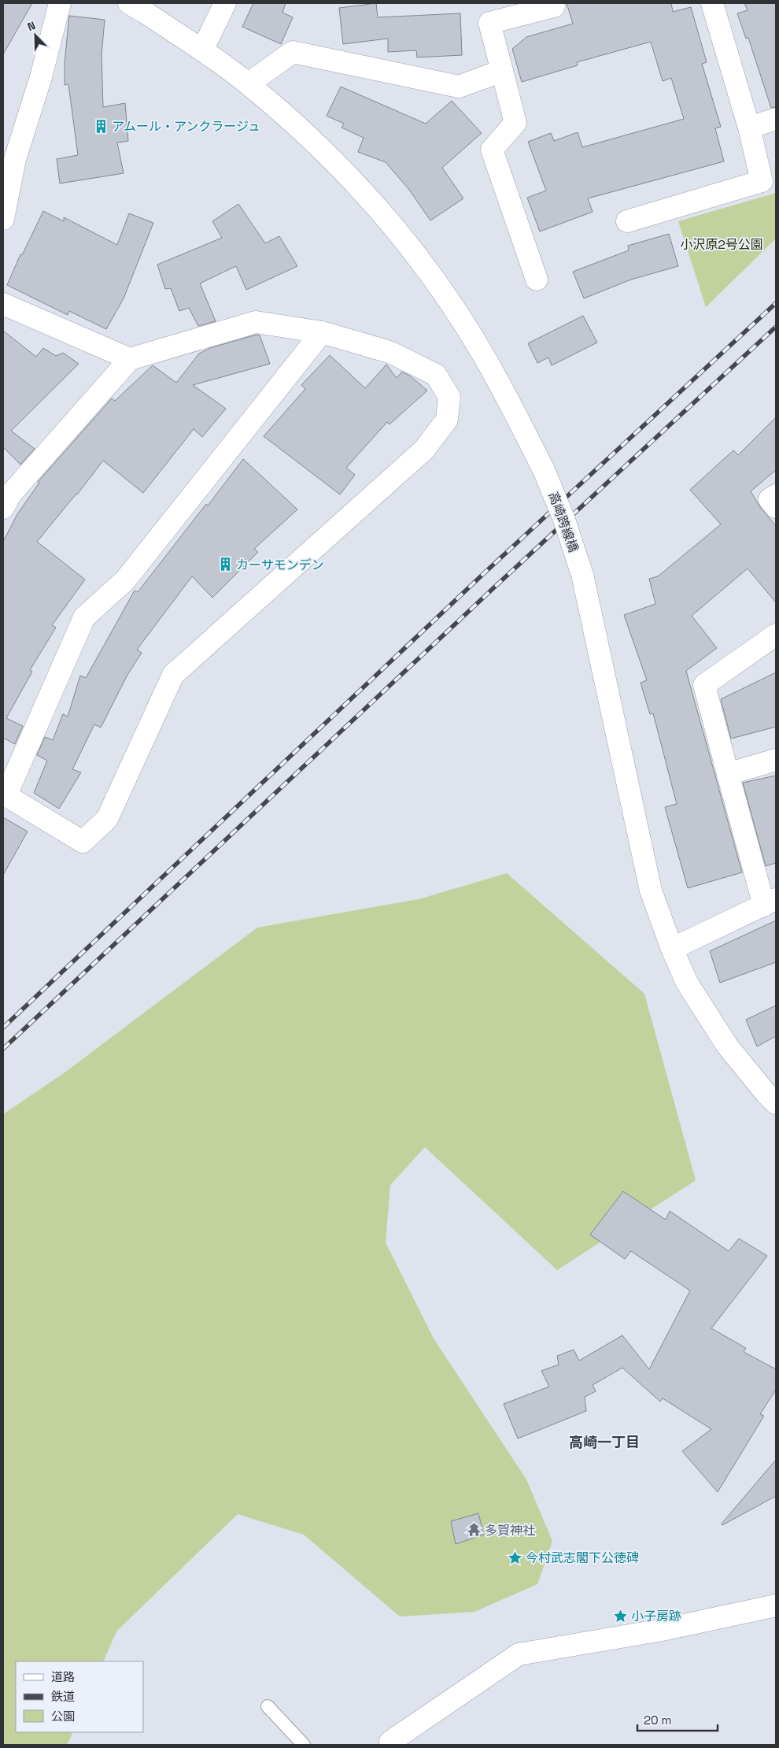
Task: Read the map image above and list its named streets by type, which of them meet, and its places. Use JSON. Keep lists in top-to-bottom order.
{
  "streets": {
    "street": ["高崎跨線橋"]
  },
  "districts": ["高崎一丁目"],
  "parks": ["小沢原2号公園"],
  "places": {
    "building": ["アムール・アンクラージュ", "カーサモンデン"],
    "temple": ["多賀神社"],
    "place": ["今村武志閣下公徳碑", "小子房跡"]
  },
  "legend": ["道路", "鉄道", "公園"],
  "scale_bar": "20 m",
  "north": "top left"
}
